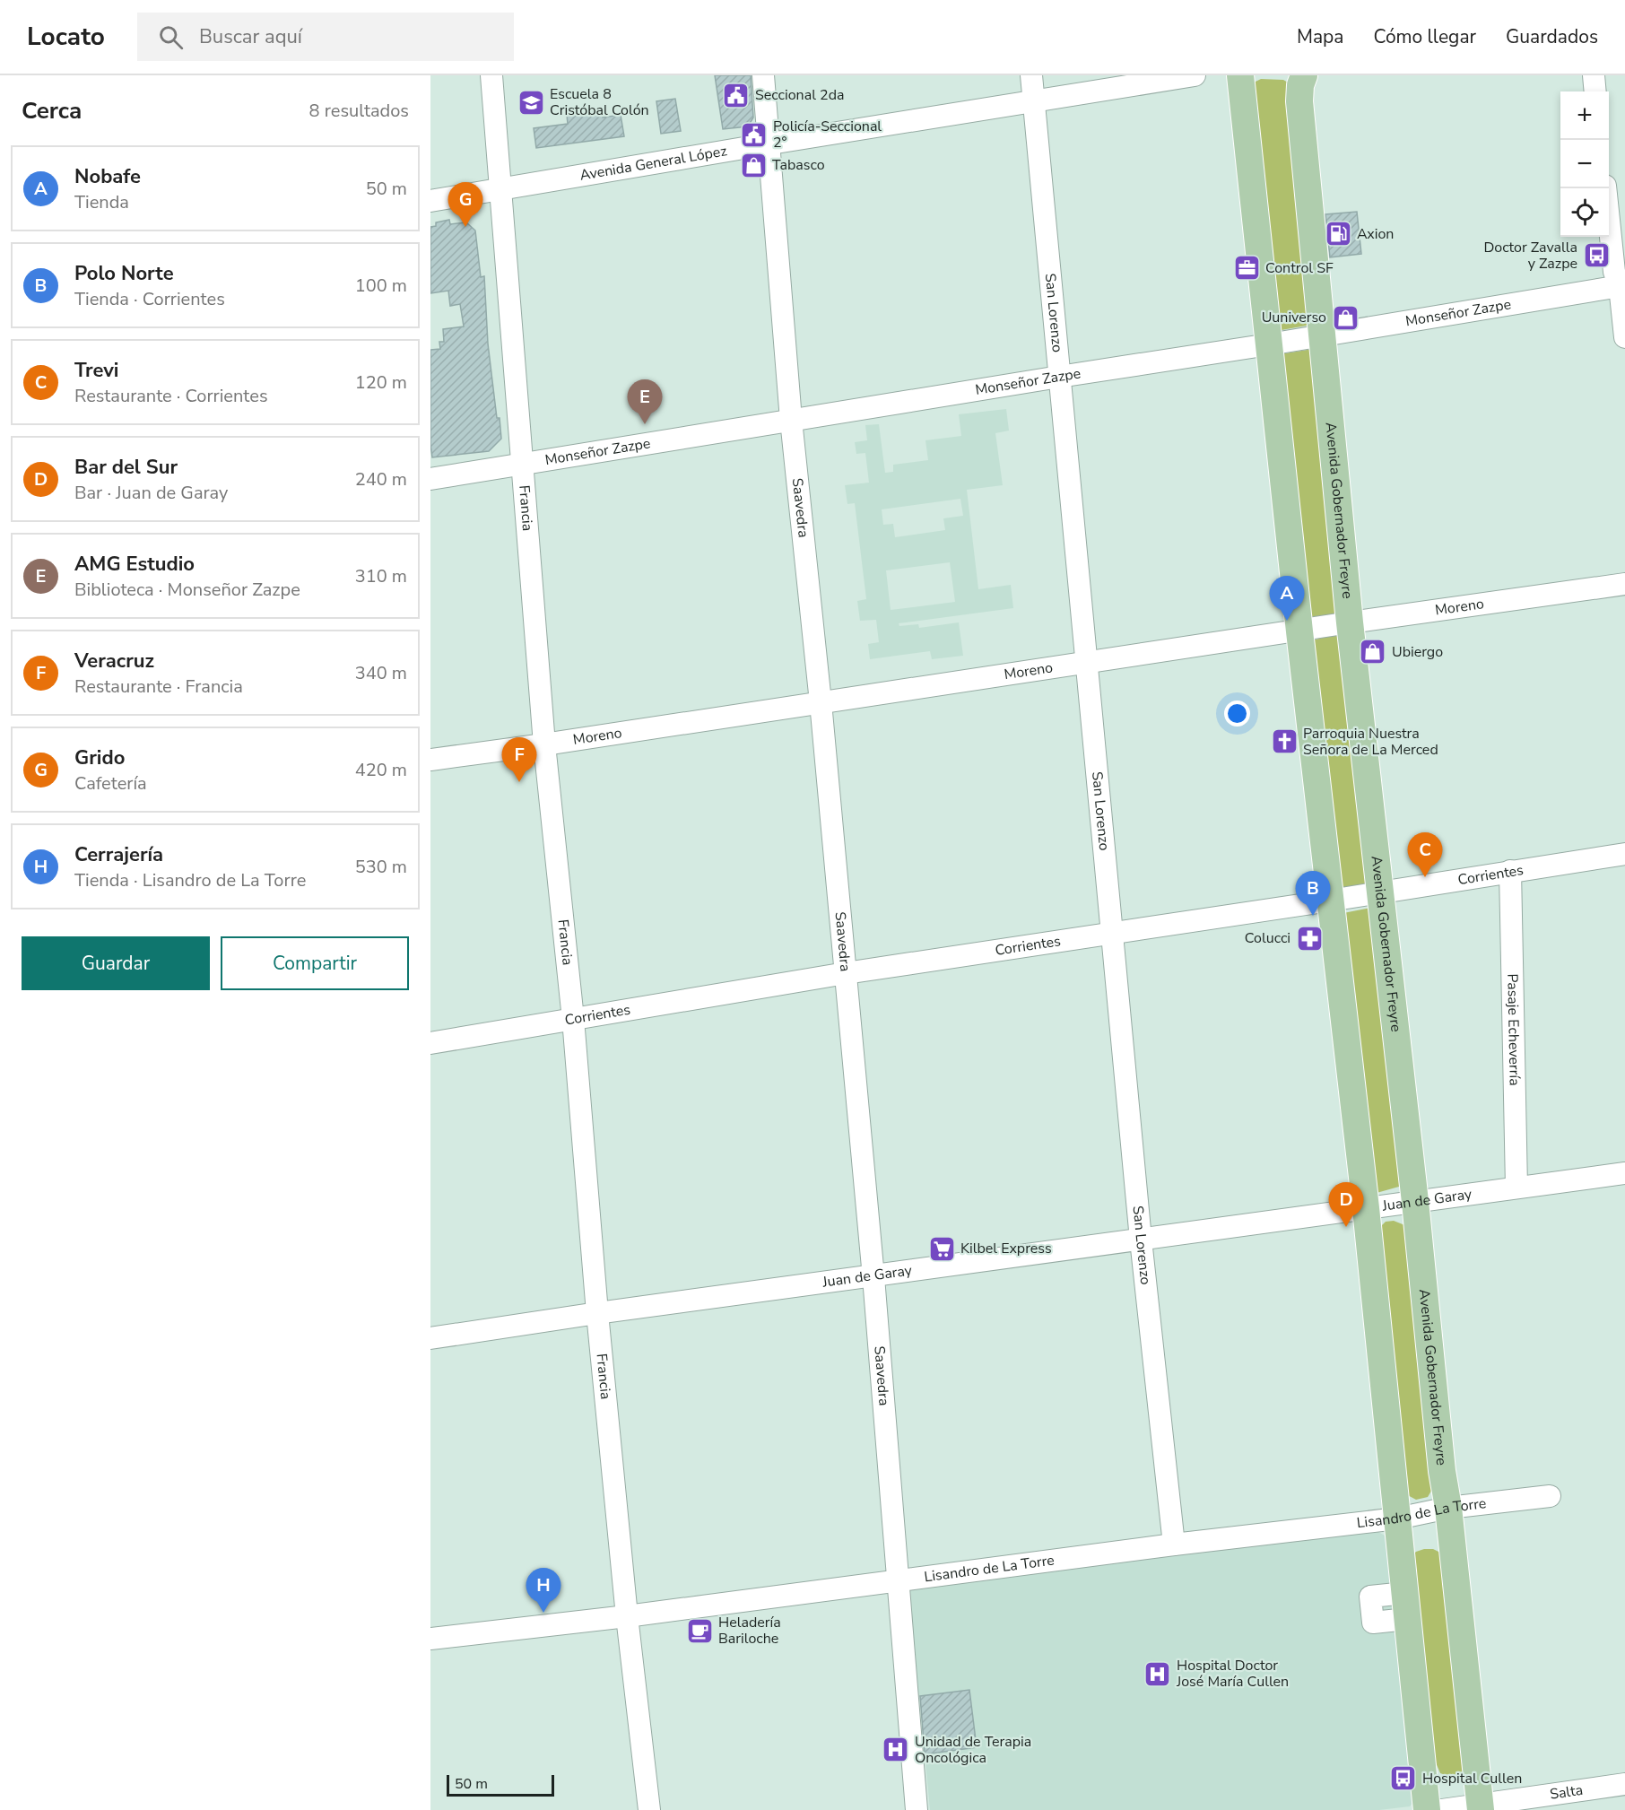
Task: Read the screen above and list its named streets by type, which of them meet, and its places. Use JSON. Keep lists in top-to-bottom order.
{
  "streets": {
    "main road": ["Avenida Gobernador Freyre"],
    "street": [
      "Avenida General López",
      "San Lorenzo",
      "Monseñor Zazpe",
      "Saavedra",
      "Francia",
      "Moreno",
      "Corrientes",
      "Pasaje Echeverría",
      "Juan de Garay",
      "Lisandro de La Torre",
      "Salta"
    ]
  },
  "crossings": [
    ["Avenida General López", "San Lorenzo"],
    ["Avenida General López", "Saavedra"],
    ["Avenida General López", "Francia"],
    ["San Lorenzo", "Monseñor Zazpe"],
    ["San Lorenzo", "Moreno"],
    ["San Lorenzo", "Corrientes"],
    ["San Lorenzo", "Juan de Garay"],
    ["San Lorenzo", "Lisandro de La Torre"],
    ["Monseñor Zazpe", "Saavedra"],
    ["Monseñor Zazpe", "Francia"],
    ["Monseñor Zazpe", "Avenida Gobernador Freyre"],
    ["Saavedra", "Moreno"],
    ["Saavedra", "Corrientes"],
    ["Saavedra", "Juan de Garay"],
    ["Saavedra", "Lisandro de La Torre"],
    ["Francia", "Moreno"],
    ["Francia", "Corrientes"],
    ["Francia", "Juan de Garay"],
    ["Francia", "Lisandro de La Torre"],
    ["Avenida Gobernador Freyre", "Moreno"],
    ["Avenida Gobernador Freyre", "Corrientes"],
    ["Avenida Gobernador Freyre", "Juan de Garay"],
    ["Avenida Gobernador Freyre", "Lisandro de La Torre"],
    ["Avenida Gobernador Freyre", "Salta"],
    ["Corrientes", "Pasaje Echeverría"],
    ["Pasaje Echeverría", "Juan de Garay"]
  ],
  "places": {
    "public building": ["Seccional 2da", "Policía-Seccional 2°"],
    "school or university": ["Escuela 8 Cristóbal Colón"],
    "shop": ["Tabasco", "Uuniverso", "Ubiergo"],
    "fuel station": ["Axion"],
    "bus stop": ["Doctor Zavalla y Zazpe", "Hospital Cullen"],
    "office": ["Control SF"],
    "church": ["Parroquia Nuestra Señora de La Merced"],
    "pharmacy": ["Colucci"],
    "supermarket": ["Kilbel Express"],
    "cafe": ["Heladería Bariloche"],
    "hospital": ["Hospital Doctor José María Cullen", "Unidad de Terapia Oncológica"]
  },
  "scale_bar": "50 m",
  "page": {
    "header": "Locato",
    "search": "Buscar aquí",
    "nav": ["Mapa", "Cómo llegar", "Guardados"],
    "heading": ["Cerca", "8 resultados"],
    "map_buttons": ["+", "−"],
    "list": [
      {
        "mark": "A",
        "name": "Nobafe",
        "note": "Tienda",
        "value": "50 m"
      },
      {
        "mark": "B",
        "name": "Polo Norte",
        "note": "Tienda · Corrientes",
        "value": "100 m"
      },
      {
        "mark": "C",
        "name": "Trevi",
        "note": "Restaurante · Corrientes",
        "value": "120 m"
      },
      {
        "mark": "D",
        "name": "Bar del Sur",
        "note": "Bar · Juan de Garay",
        "value": "240 m"
      },
      {
        "mark": "E",
        "name": "AMG Estudio",
        "note": "Biblioteca · Monseñor Zazpe",
        "value": "310 m"
      },
      {
        "mark": "F",
        "name": "Veracruz",
        "note": "Restaurante · Francia",
        "value": "340 m"
      },
      {
        "mark": "G",
        "name": "Grido",
        "note": "Cafetería",
        "value": "420 m"
      },
      {
        "mark": "H",
        "name": "Cerrajería",
        "note": "Tienda · Lisandro de La Torre",
        "value": "530 m"
      }
    ],
    "pins": [
      "G",
      "E",
      "A",
      "F",
      "C",
      "B",
      "D",
      "H"
    ],
    "buttons": ["Guardar", "Compartir"],
    "scale": "50 m"
  }
}
